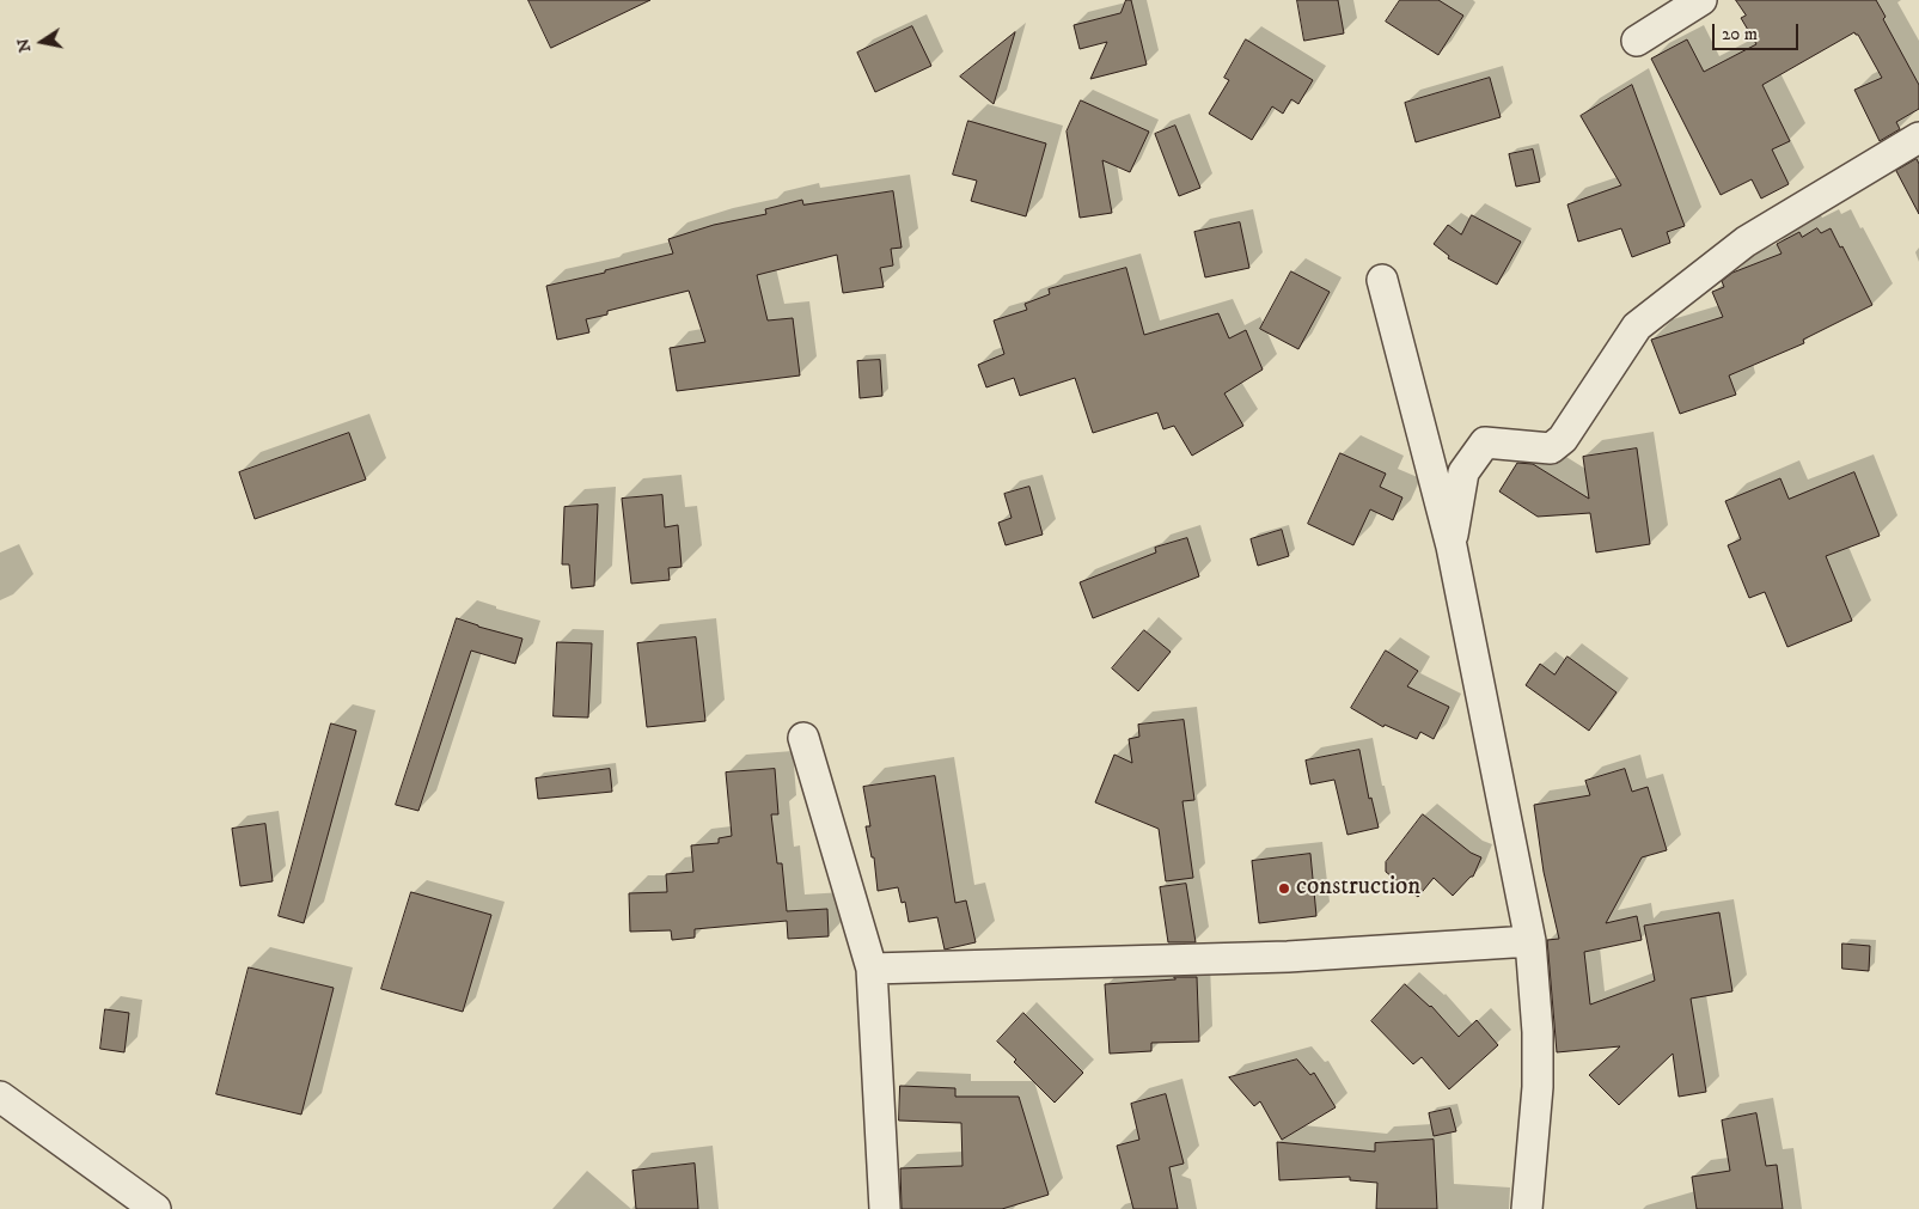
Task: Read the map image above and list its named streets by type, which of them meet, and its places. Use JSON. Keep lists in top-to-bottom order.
{
  "places": ["construction"],
  "scale_bar": "20 m",
  "north": "left"
}
